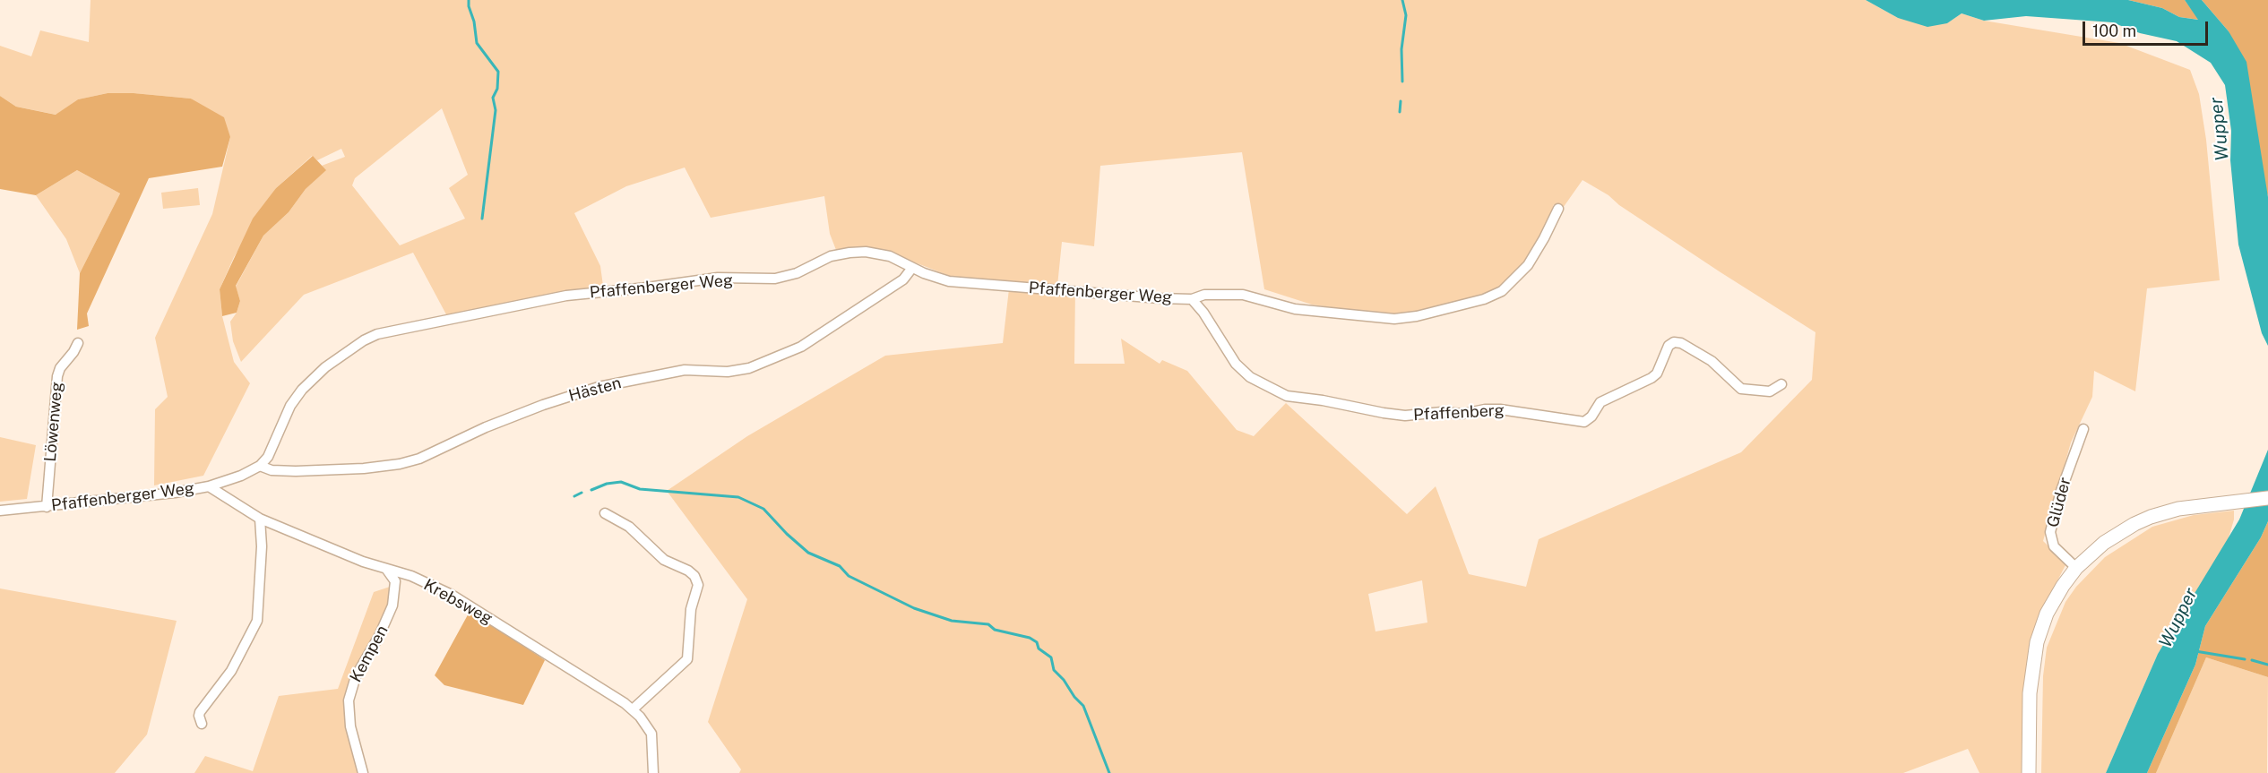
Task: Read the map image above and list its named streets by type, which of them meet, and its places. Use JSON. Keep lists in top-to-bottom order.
{
  "streets": {
    "street": [
      "Pfaffenberger Weg",
      "Hästen",
      "Pfaffenberg",
      "Löwenweg",
      "Glüder",
      "Krebsweg",
      "Kempen"
    ]
  },
  "crossings": [
    ["Pfaffenberger Weg", "Hästen"],
    ["Pfaffenberger Weg", "Pfaffenberg"],
    ["Pfaffenberger Weg", "Löwenweg"],
    ["Pfaffenberger Weg", "Krebsweg"],
    ["Krebsweg", "Kempen"]
  ],
  "water": ["Wupper"],
  "scale_bar": "100 m"
}
